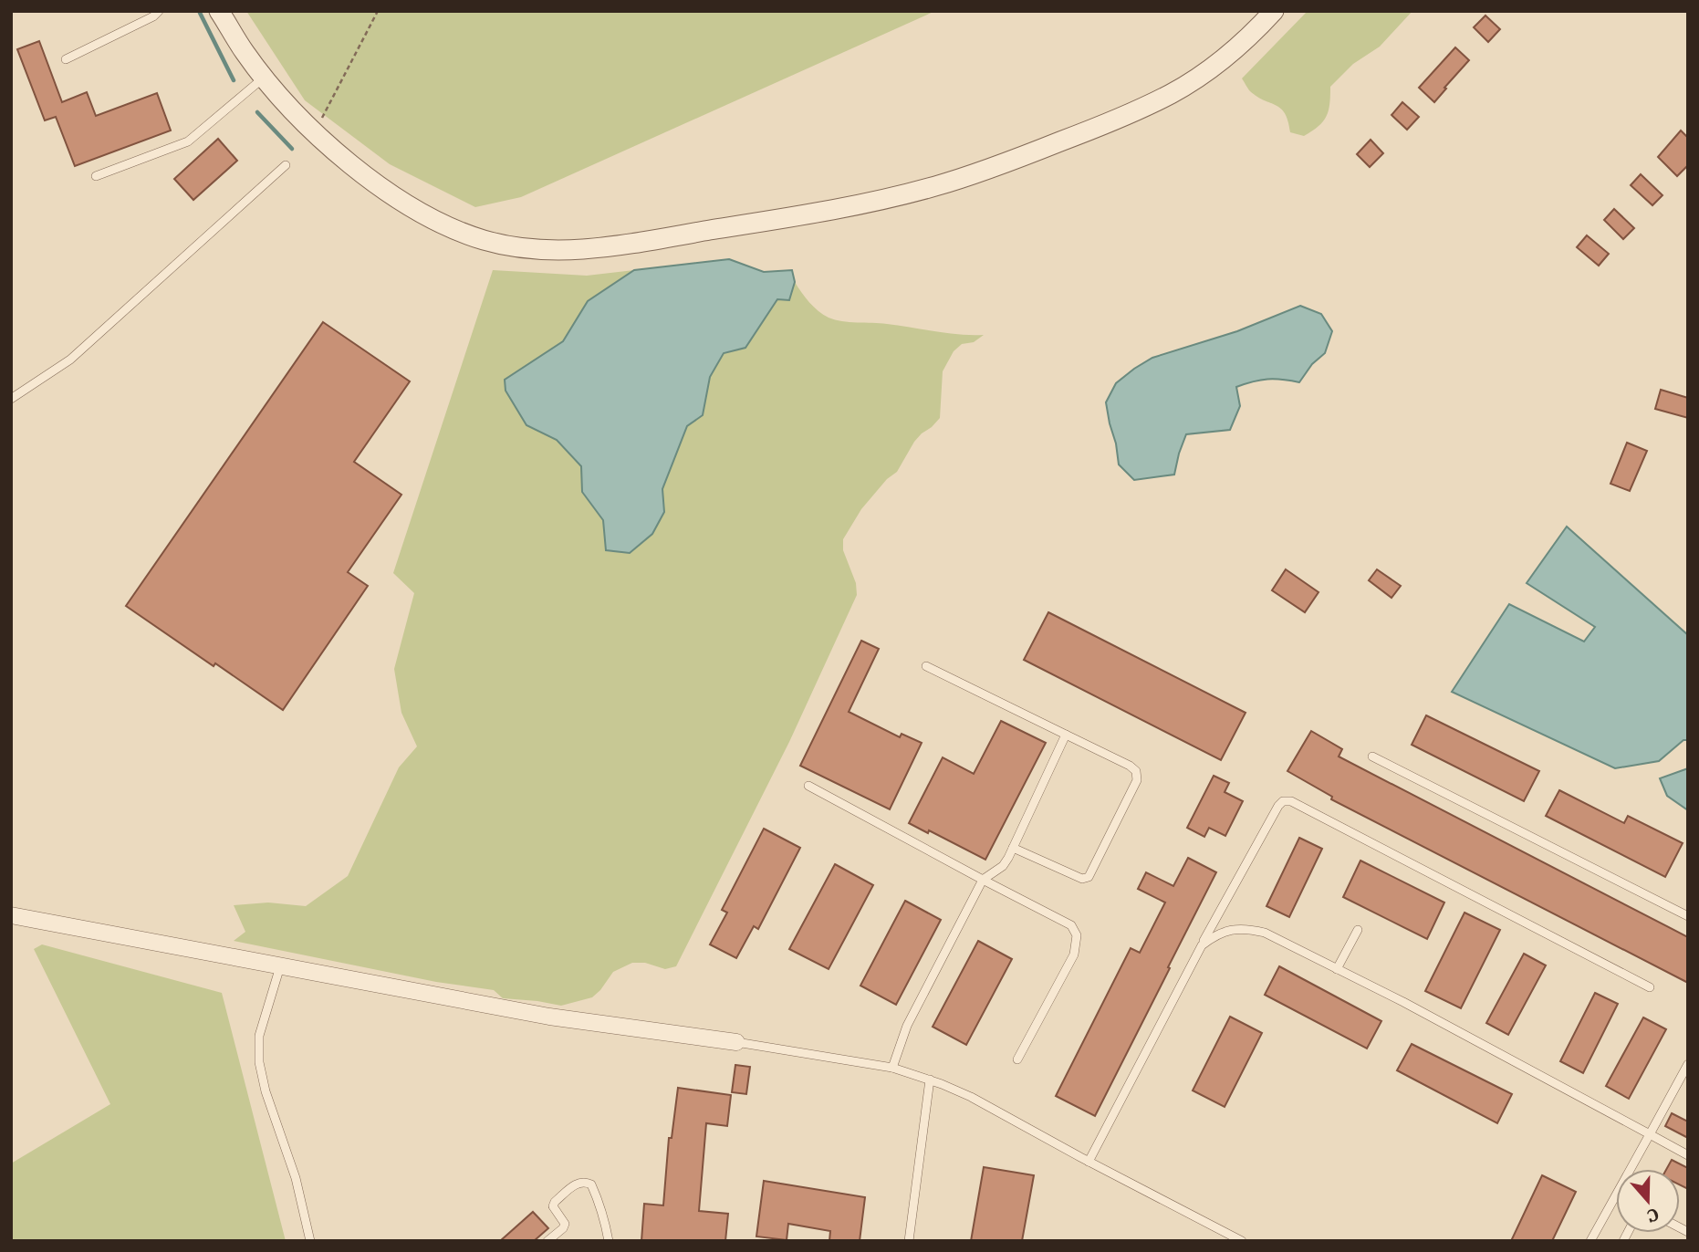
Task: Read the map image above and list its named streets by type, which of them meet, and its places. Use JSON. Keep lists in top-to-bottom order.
{
  "north": "bottom"
}
